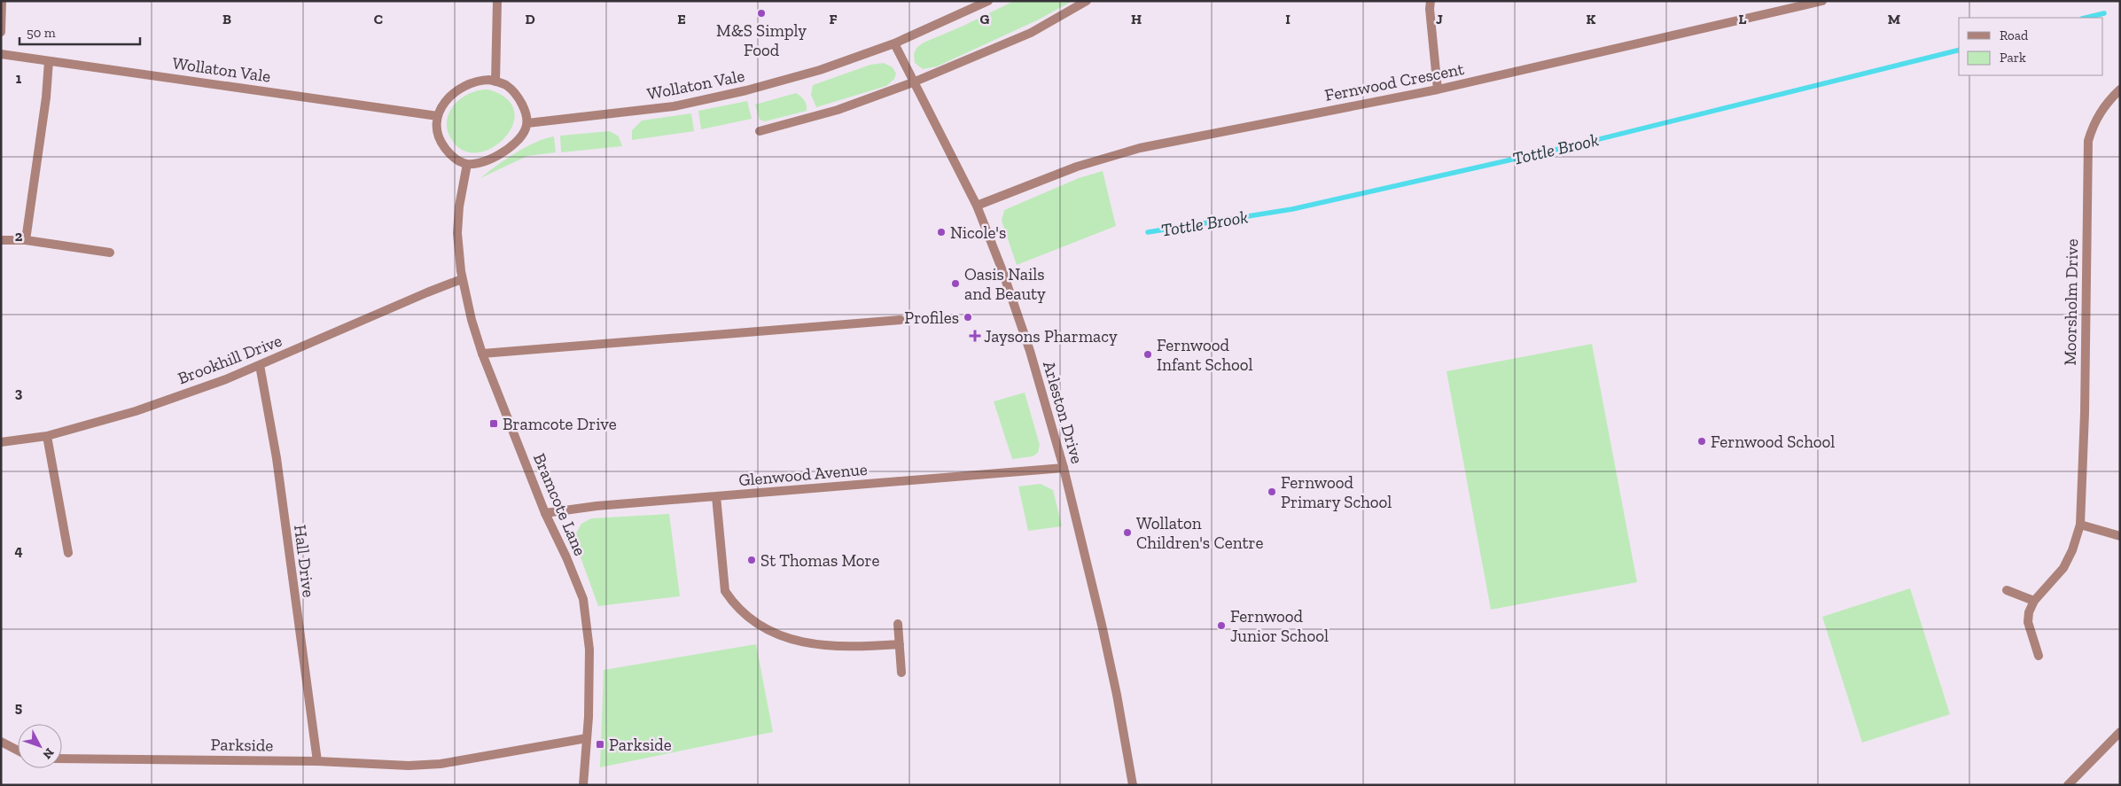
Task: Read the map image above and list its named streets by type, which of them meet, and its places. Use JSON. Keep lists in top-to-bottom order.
{
  "streets": {
    "street": [
      "Wollaton Vale",
      "Fernwood Crescent",
      "Moorsholm Drive",
      "Brookhill Drive",
      "Arleston Drive",
      "Glenwood Avenue",
      "Bramcote Lane",
      "Hall Drive",
      "Parkside"
    ]
  },
  "crossings": [
    ["Wollaton Vale", "Arleston Drive"],
    ["Wollaton Vale", "Bramcote Lane"],
    ["Fernwood Crescent", "Arleston Drive"],
    ["Brookhill Drive", "Bramcote Lane"],
    ["Brookhill Drive", "Hall Drive"],
    ["Arleston Drive", "Glenwood Avenue"],
    ["Glenwood Avenue", "Bramcote Lane"],
    ["Bramcote Lane", "Parkside"],
    ["Hall Drive", "Parkside"]
  ],
  "water": ["Tottle Brook"],
  "places": {
    "other": [
      "M&S Simply Food",
      "Nicole's",
      "Oasis Nails and Beauty",
      "Profiles",
      "Fernwood Infant School",
      "Fernwood School",
      "Fernwood Primary School",
      "Wollaton Children's Centre",
      "St Thomas More",
      "Fernwood Junior School"
    ],
    "health": ["Jaysons Pharmacy"],
    "transit": ["Bramcote Drive", "Parkside"]
  },
  "legend": ["Road", "Park"],
  "scale_bar": "50 m",
  "north": "bottom right",
  "grid": {
    "columns": [
      "B",
      "C",
      "D",
      "E",
      "F",
      "G",
      "H",
      "I",
      "J",
      "K",
      "L",
      "M"
    ],
    "rows": [
      "1",
      "2",
      "3",
      "4",
      "5"
    ]
  }
}
